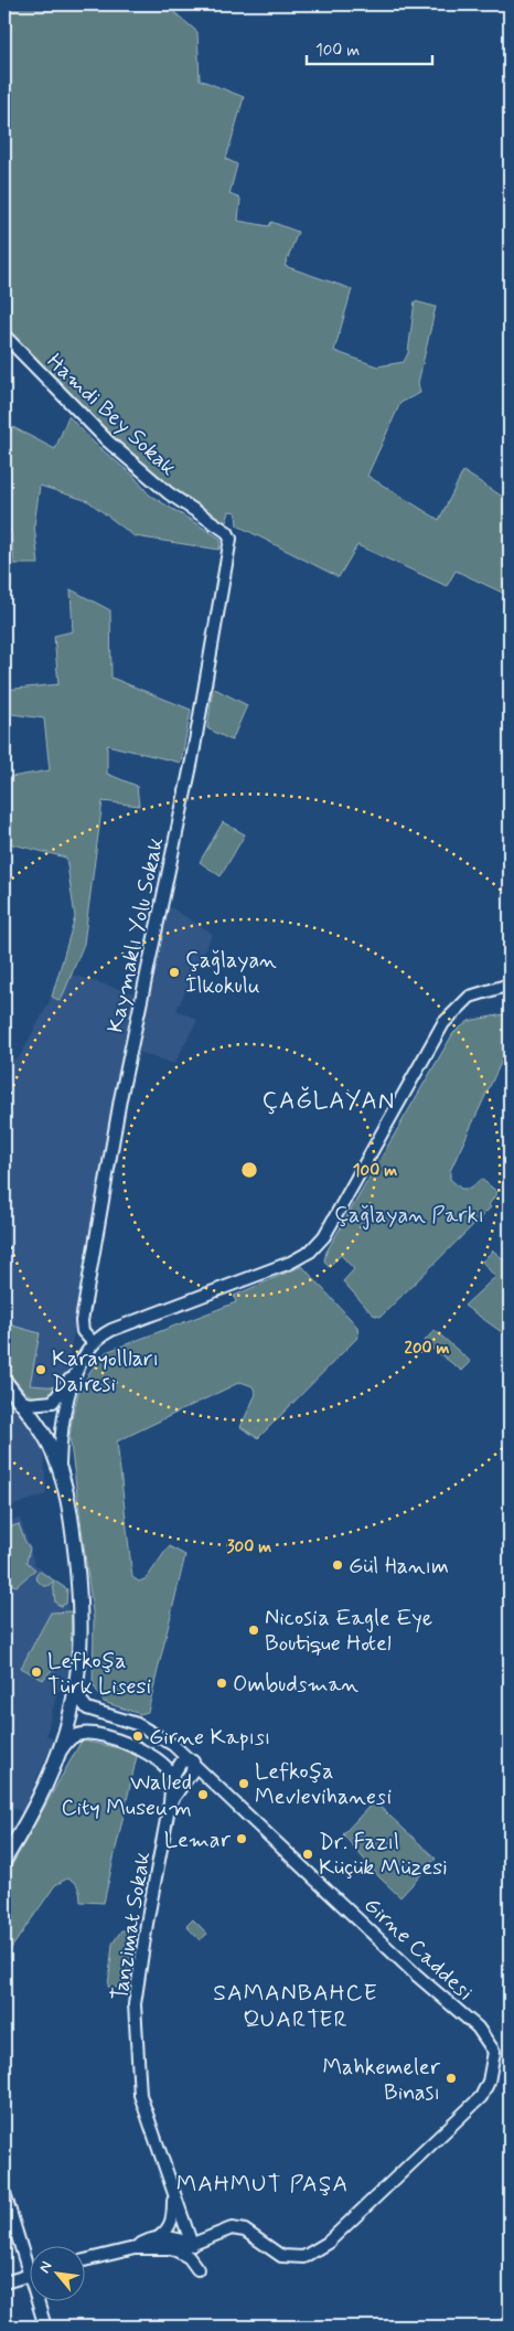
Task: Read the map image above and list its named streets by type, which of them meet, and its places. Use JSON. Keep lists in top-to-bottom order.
{
  "streets": {
    "street": [
      "Hamdi Bey Sokak",
      "Kaymaklı Yolu Sokak",
      "Tanzimat Sokak",
      "Girne Caddesi"
    ]
  },
  "crossings": [
    ["Hamdi Bey Sokak", "Kaymaklı Yolu Sokak"],
    ["Tanzimat Sokak", "Girne Caddesi"]
  ],
  "districts": ["ÇAĞLAYAN", "SAMANBAHCE QUARTER", "MAHMUT PAŞA"],
  "parks": ["Çağlayan Parkı"],
  "places": [
    "Çağlayan İlkokulu",
    "Karayollları Dairesi",
    "Gül Hanım",
    "Nicosia Eagle Eye Boutique Hotel",
    "Lefkoşa Türk Lisesi",
    "Ombudsman",
    "Girne Kapısı",
    "Lefkoşa Mevlevihanesi",
    "Walled City Museum",
    "Lemar",
    "Dr. Fazıl Küçük Müzesi",
    "Mahkemeler Binası"
  ],
  "scale_bar": "100 m",
  "north": "top left",
  "rings": ["100 m", "200 m", "300 m"]
}
